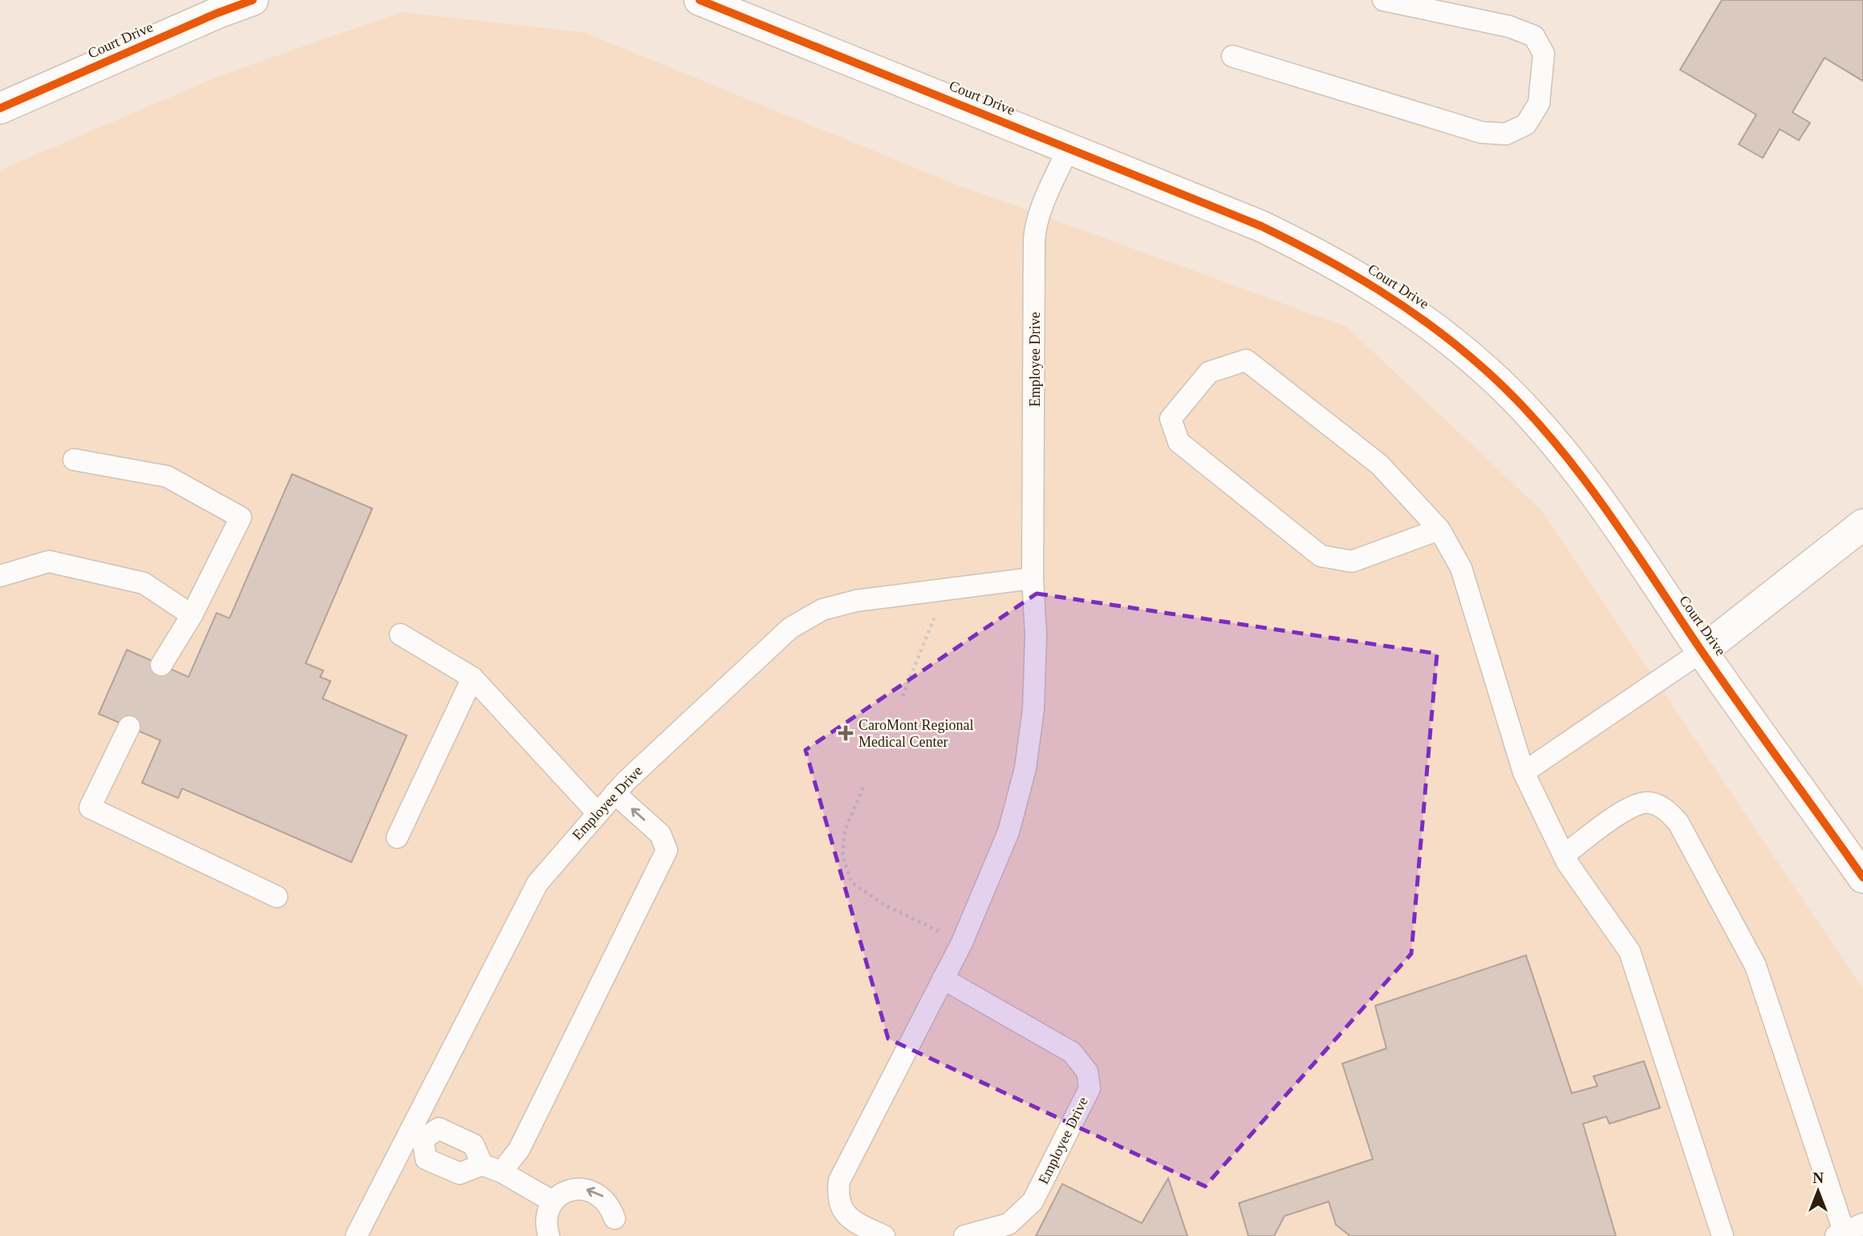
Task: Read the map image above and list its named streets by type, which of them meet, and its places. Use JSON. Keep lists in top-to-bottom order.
{
  "streets": {
    "street": ["Court Drive"],
    "lane": ["Employee Drive"]
  },
  "crossings": [
    ["Court Drive", "Employee Drive"]
  ],
  "places": {
    "health": ["CaroMont Regional Medical Center"]
  },
  "north": "top"
}
